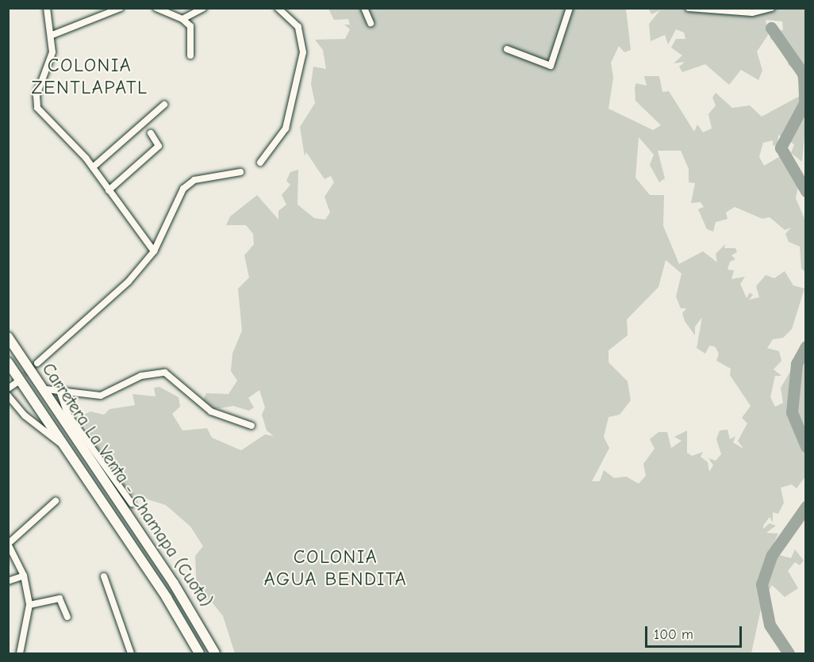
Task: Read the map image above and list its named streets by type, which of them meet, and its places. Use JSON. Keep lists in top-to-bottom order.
{
  "streets": {
    "highway": ["Carretera La Venta - Chamapa (Cuota)"]
  },
  "districts": ["COLONIA ZENTLAPATL", "COLONIA AGUA BENDITA"],
  "scale_bar": "100 m"
}
